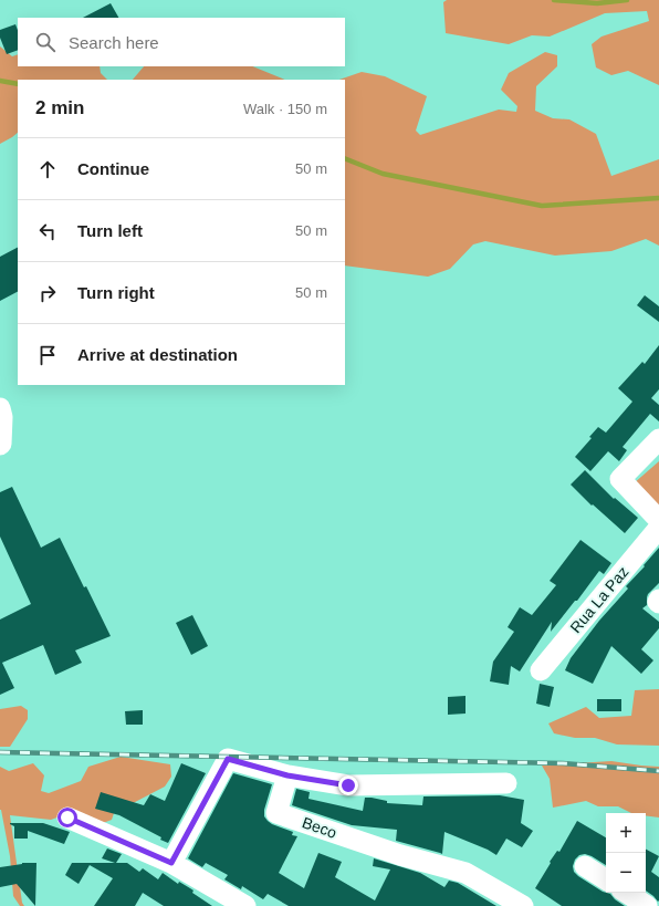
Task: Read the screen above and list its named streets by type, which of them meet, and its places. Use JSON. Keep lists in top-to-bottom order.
{
  "streets": {
    "street": ["Rua La Paz", "Beco"]
  },
  "page": {
    "search": "Search here",
    "heading": ["2 min", "Walk · 150 m"],
    "list": [
      ["Continue", "50 m"],
      ["Turn left", "50 m"],
      ["Turn right", "50 m"],
      "Arrive at destination"
    ],
    "map_buttons": ["+", "−"]
  }
}
